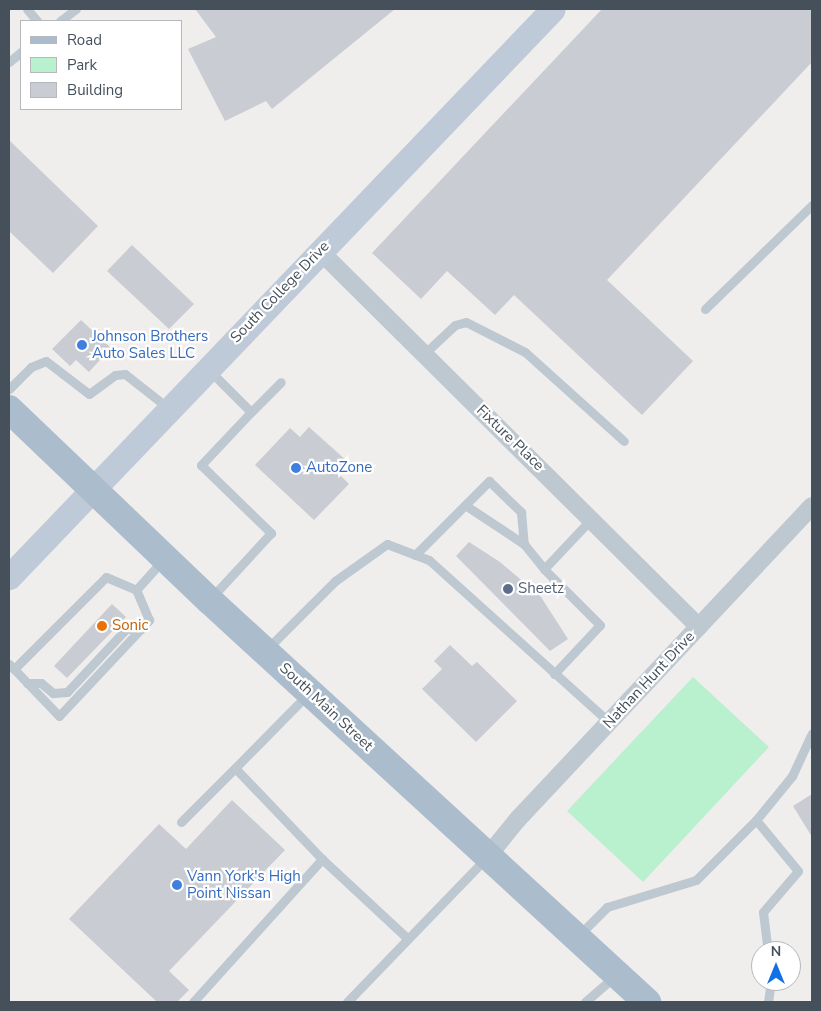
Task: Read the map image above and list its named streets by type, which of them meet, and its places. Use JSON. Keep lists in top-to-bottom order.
{
  "streets": {
    "main road": ["South College Drive", "South Main Street"],
    "street": ["Fixture Place", "Nathan Hunt Drive"]
  },
  "crossings": [
    ["South College Drive", "Fixture Place"],
    ["South College Drive", "South Main Street"],
    ["Fixture Place", "Nathan Hunt Drive"],
    ["Nathan Hunt Drive", "South Main Street"]
  ],
  "places": [
    "Johnson Brothers Auto Sales LLC",
    "AutoZone",
    "Sheetz",
    "Sonic",
    "Vann York's High Point Nissan"
  ],
  "legend": ["Road", "Park", "Building"],
  "north": "top"
}
